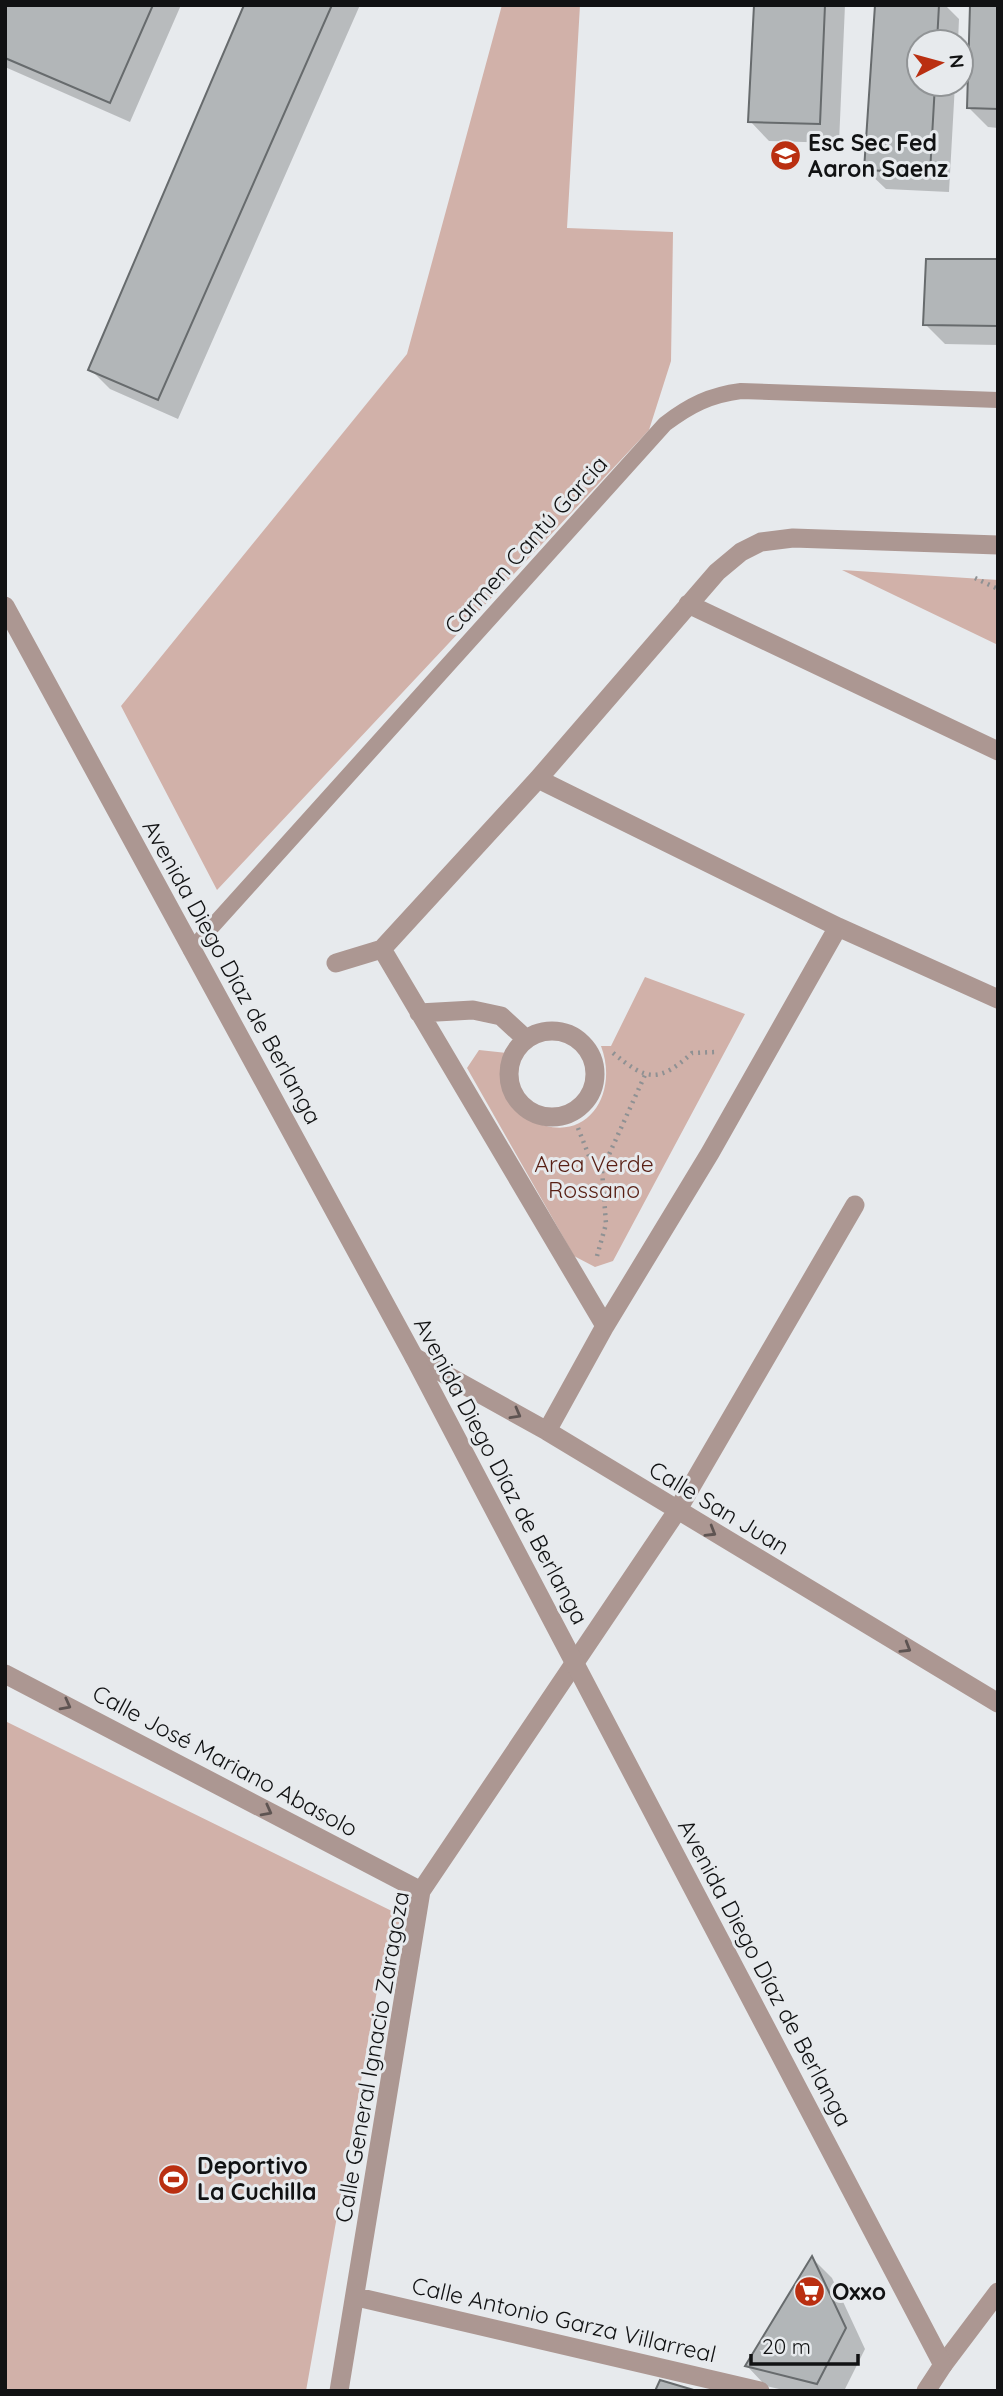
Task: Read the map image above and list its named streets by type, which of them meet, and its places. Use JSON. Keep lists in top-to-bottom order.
{
  "streets": {
    "street": [
      "Avenida Diego Díaz de Berlanga",
      "Calle San Juan",
      "Calle José Mariano Abasolo",
      "Calle General Ignacio Zaragoza",
      "Calle Antonio Garza Villarreal"
    ],
    "lane": ["Carmen Cantú Garcia"]
  },
  "crossings": [
    ["Carmen Cantú Garcia", "Avenida Diego Díaz de Berlanga"],
    ["Avenida Diego Díaz de Berlanga", "Calle San Juan"],
    ["Avenida Diego Díaz de Berlanga", "Calle General Ignacio Zaragoza"],
    ["Calle San Juan", "Calle General Ignacio Zaragoza"],
    ["Calle José Mariano Abasolo", "Calle General Ignacio Zaragoza"],
    ["Calle General Ignacio Zaragoza", "Calle Antonio Garza Villarreal"]
  ],
  "one_way": ["Calle San Juan", "Calle José Mariano Abasolo"],
  "parks": ["Area Verde Rossano"],
  "places": {
    "school or university": ["Esc Sec Fed Aaron Saenz"],
    "sports": ["Deportivo La Cuchilla"],
    "supermarket": ["Oxxo"]
  },
  "scale_bar": "20 m",
  "north": "right"
}
